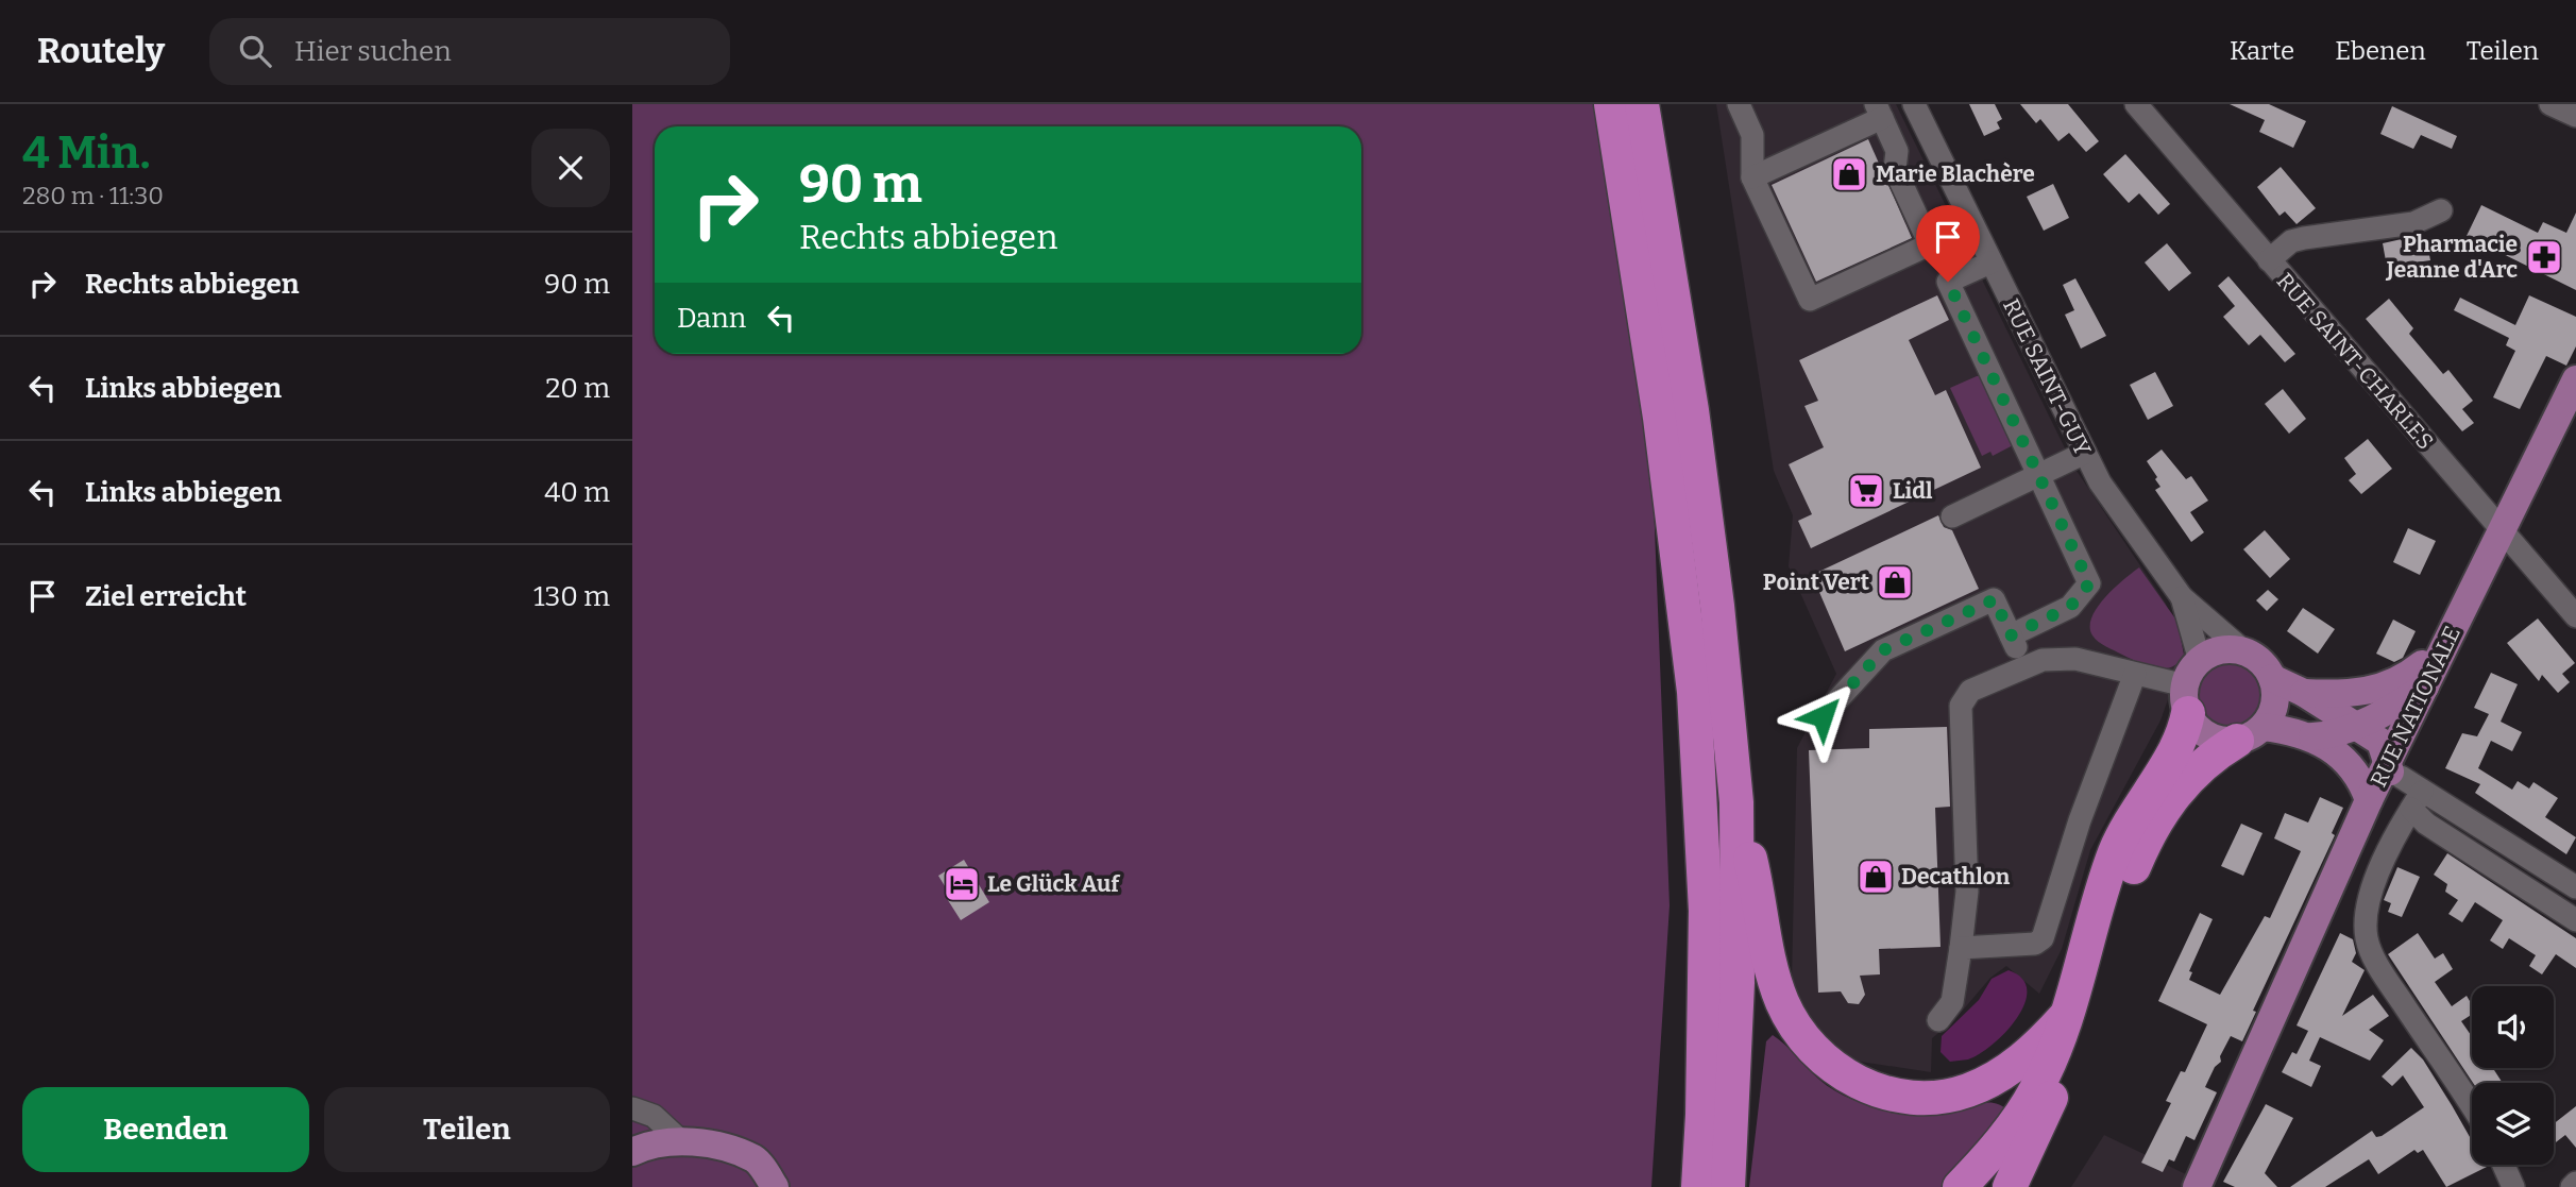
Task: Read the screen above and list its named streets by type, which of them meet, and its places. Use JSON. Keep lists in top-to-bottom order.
{
  "streets": {
    "main road": ["RUE NATIONALE"],
    "street": ["RUE SAINT-CHARLES", "RUE SAINT-GUY"]
  },
  "crossings": [
    ["RUE SAINT-CHARLES", "RUE NATIONALE"]
  ],
  "places": {
    "shop": ["Marie Blachère", "Point Vert", "Decathlon"],
    "pharmacy": ["Pharmacie Jeanne d'Arc"],
    "supermarket": ["Lidl"],
    "hotel": ["Le Glück Auf"]
  },
  "page": {
    "header": "Routely",
    "search": "Hier suchen",
    "nav": ["Karte", "Ebenen", "Teilen"],
    "heading": ["4 Min.", "280 m · 11:30"],
    "turn": ["90 m", "Rechts abbiegen"],
    "list": [
      {
        "name": "Rechts abbiegen",
        "value": "90 m"
      },
      {
        "name": "Links abbiegen",
        "value": "20 m"
      },
      {
        "name": "Links abbiegen",
        "value": "40 m"
      },
      {
        "name": "Ziel erreicht",
        "value": "130 m"
      }
    ],
    "then": "Dann",
    "buttons": ["Beenden", "Teilen"]
  }
}
